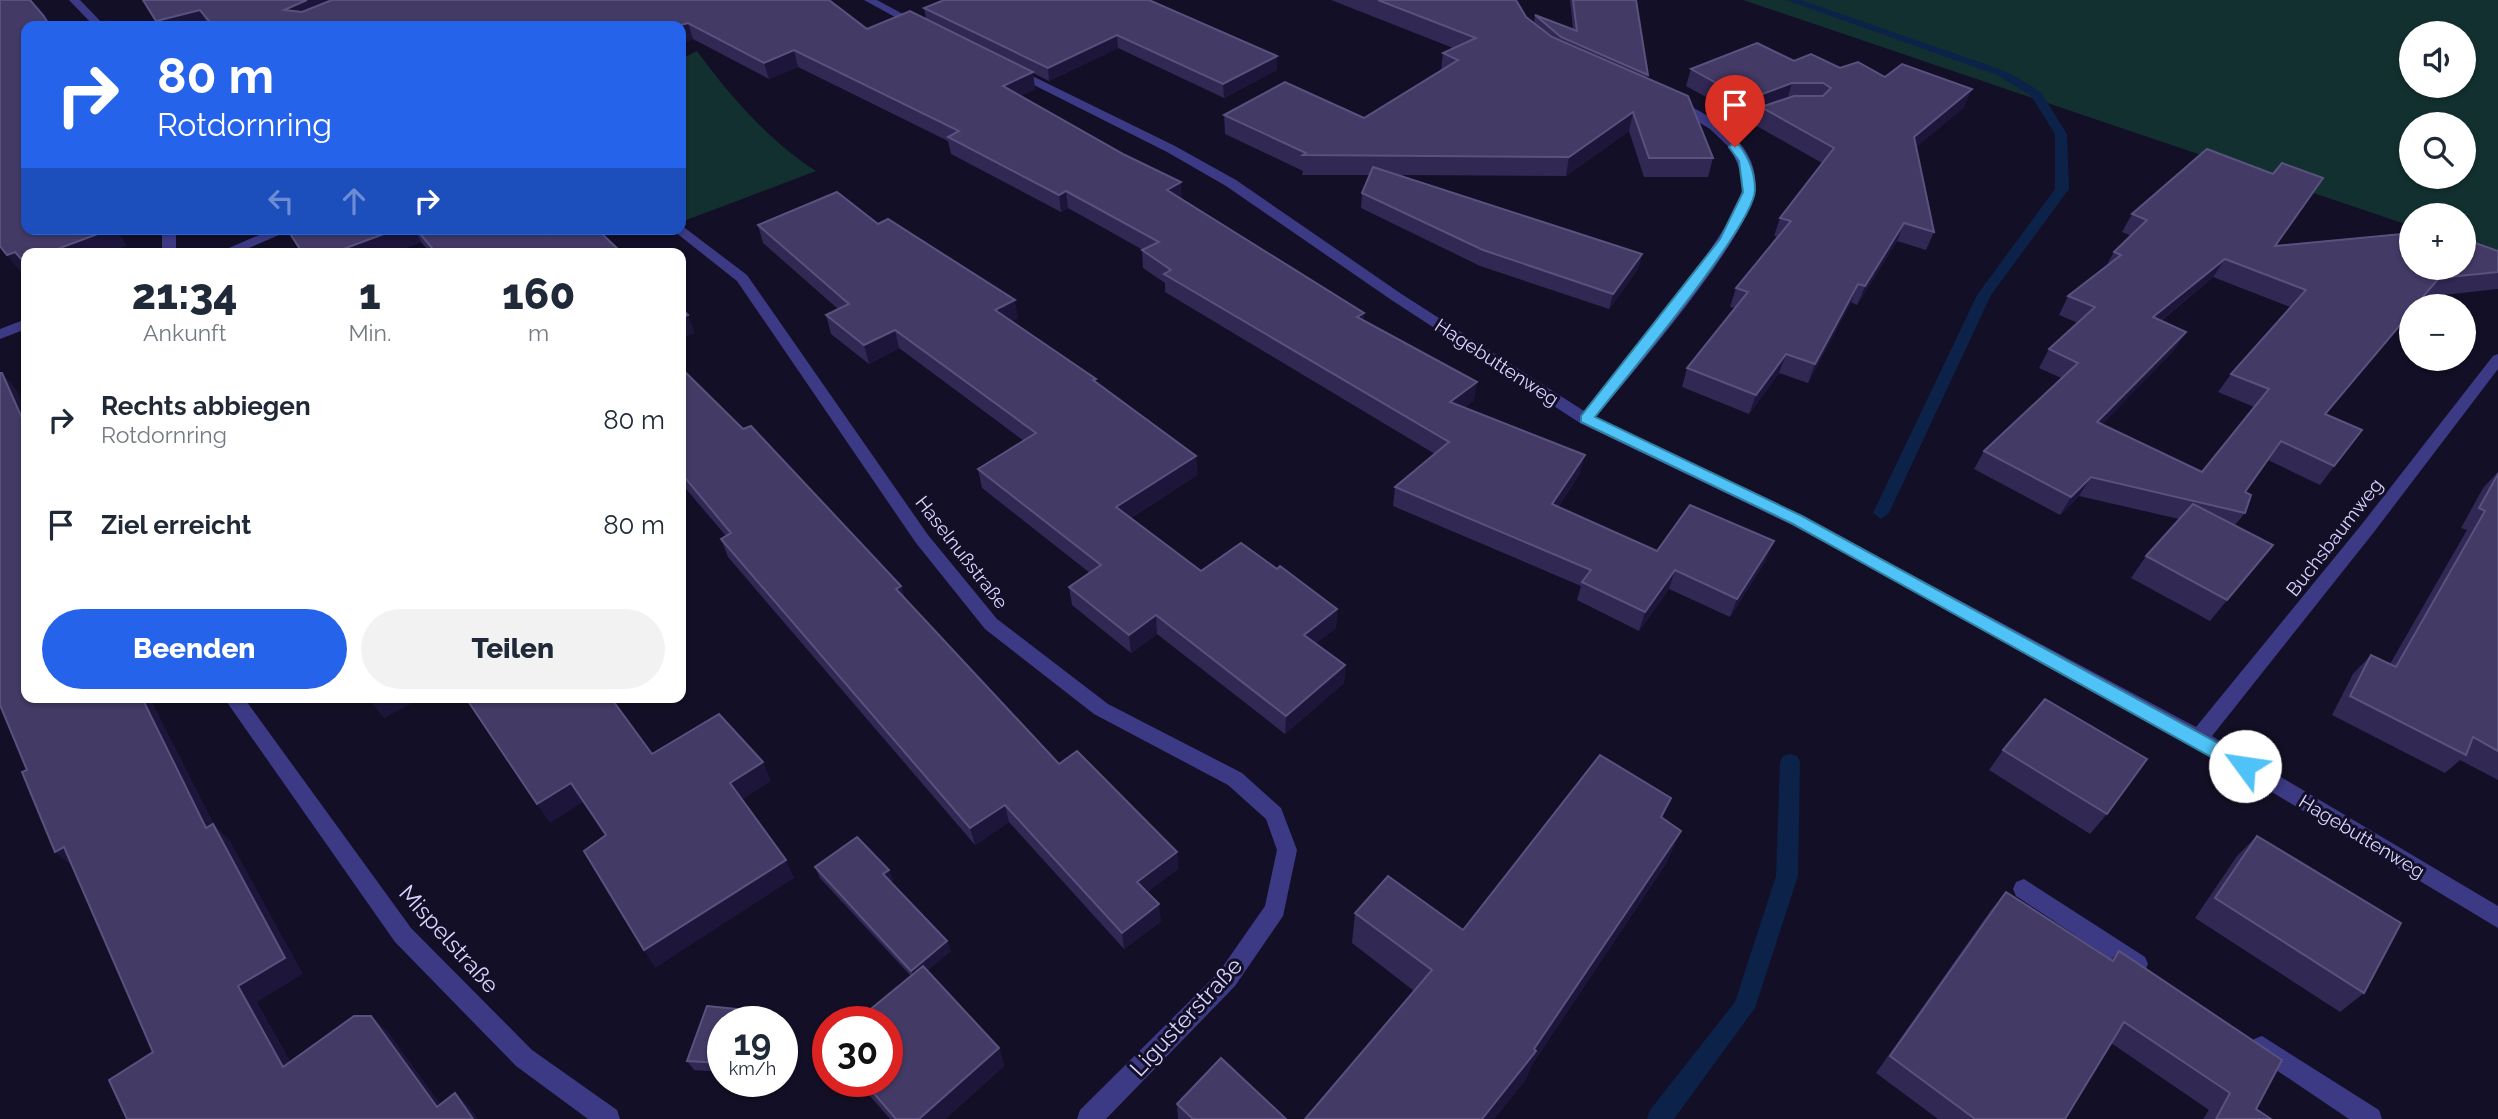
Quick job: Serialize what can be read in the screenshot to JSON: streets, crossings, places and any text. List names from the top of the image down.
{
  "streets": {
    "street": [
      "Hagebuttenweg",
      "Buchsbaumweg",
      "Haselnußstraße",
      "Mispelstraße",
      "Ligusterstraße"
    ]
  },
  "crossings": [
    ["Hagebuttenweg", "Buchsbaumweg"],
    ["Haselnußstraße", "Ligusterstraße"]
  ],
  "page": {
    "map_buttons": ["+", "−"],
    "turn": ["80 m", "Rotdornring"],
    "eta": [
      "21:34",
      "Ankunft",
      "1",
      "Min.",
      "160",
      "m"
    ],
    "list": [
      {
        "name": "Rechts abbiegen",
        "note": "Rotdornring",
        "value": "80 m"
      },
      {
        "name": "Ziel erreicht",
        "value": "80 m"
      }
    ],
    "buttons": ["Beenden", "Teilen"],
    "speed": "19 km/h",
    "limit": "30"
  }
}
